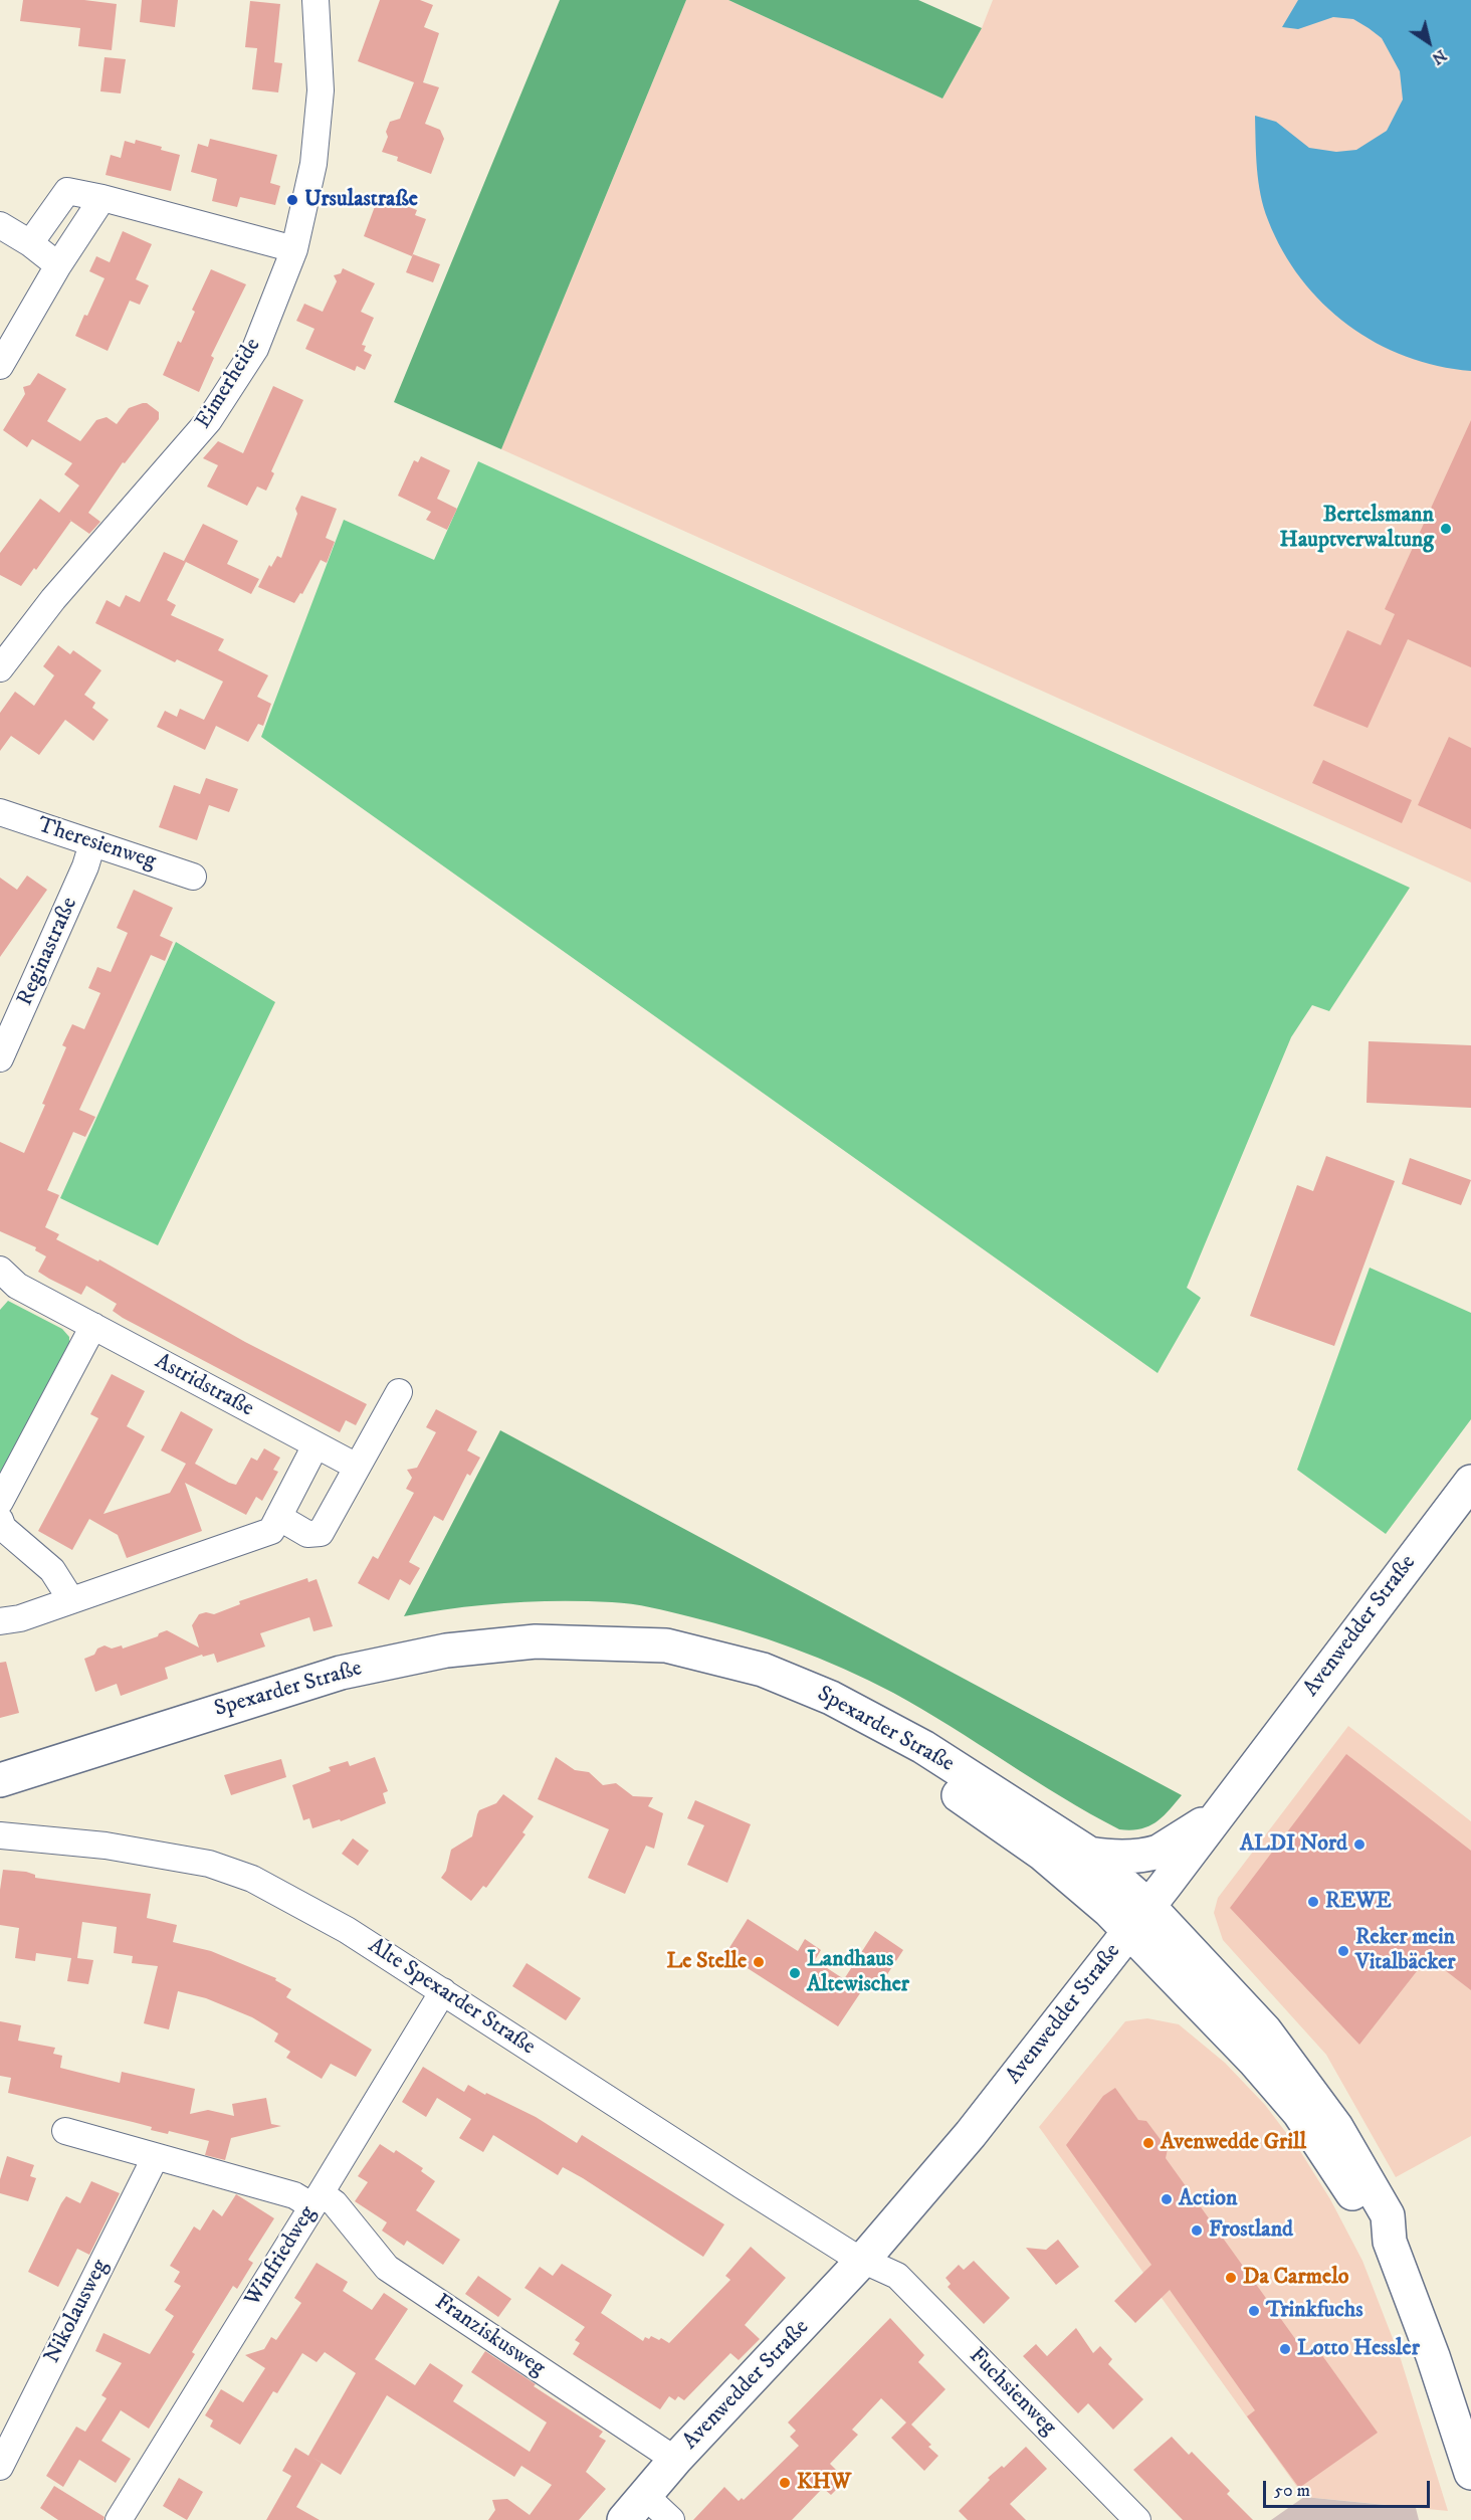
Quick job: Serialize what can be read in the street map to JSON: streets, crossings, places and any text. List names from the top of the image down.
{
  "streets": {
    "main road": ["Avenwedder Straße", "Spexarder Straße"],
    "street": [
      "Eimerheide",
      "Theresienweg",
      "Reginastraße",
      "Astridstraße",
      "Alte Spexarder Straße",
      "Winfriedweg",
      "Nikolausweg",
      "Franziskusweg",
      "Fuchsienweg"
    ]
  },
  "crossings": [
    ["Theresienweg", "Reginastraße"],
    ["Avenwedder Straße", "Spexarder Straße"],
    ["Avenwedder Straße", "Alte Spexarder Straße"],
    ["Avenwedder Straße", "Franziskusweg"],
    ["Avenwedder Straße", "Fuchsienweg"],
    ["Alte Spexarder Straße", "Winfriedweg"],
    ["Alte Spexarder Straße", "Fuchsienweg"],
    ["Winfriedweg", "Franziskusweg"]
  ],
  "places": [
    "Ursulastraße",
    "Bertelsmann Hauptverwaltung",
    "ALDI Nord",
    "REWE",
    "Reker mein Vitalbäcker",
    "Le Stelle",
    "Landhaus Altewischer",
    "Avenwedde Grill",
    "Action",
    "Frostland",
    "Da Carmelo",
    "Trinkfuchs",
    "Lotto Hessler",
    "KHW"
  ],
  "scale_bar": "50 m",
  "north": "bottom right"
}
